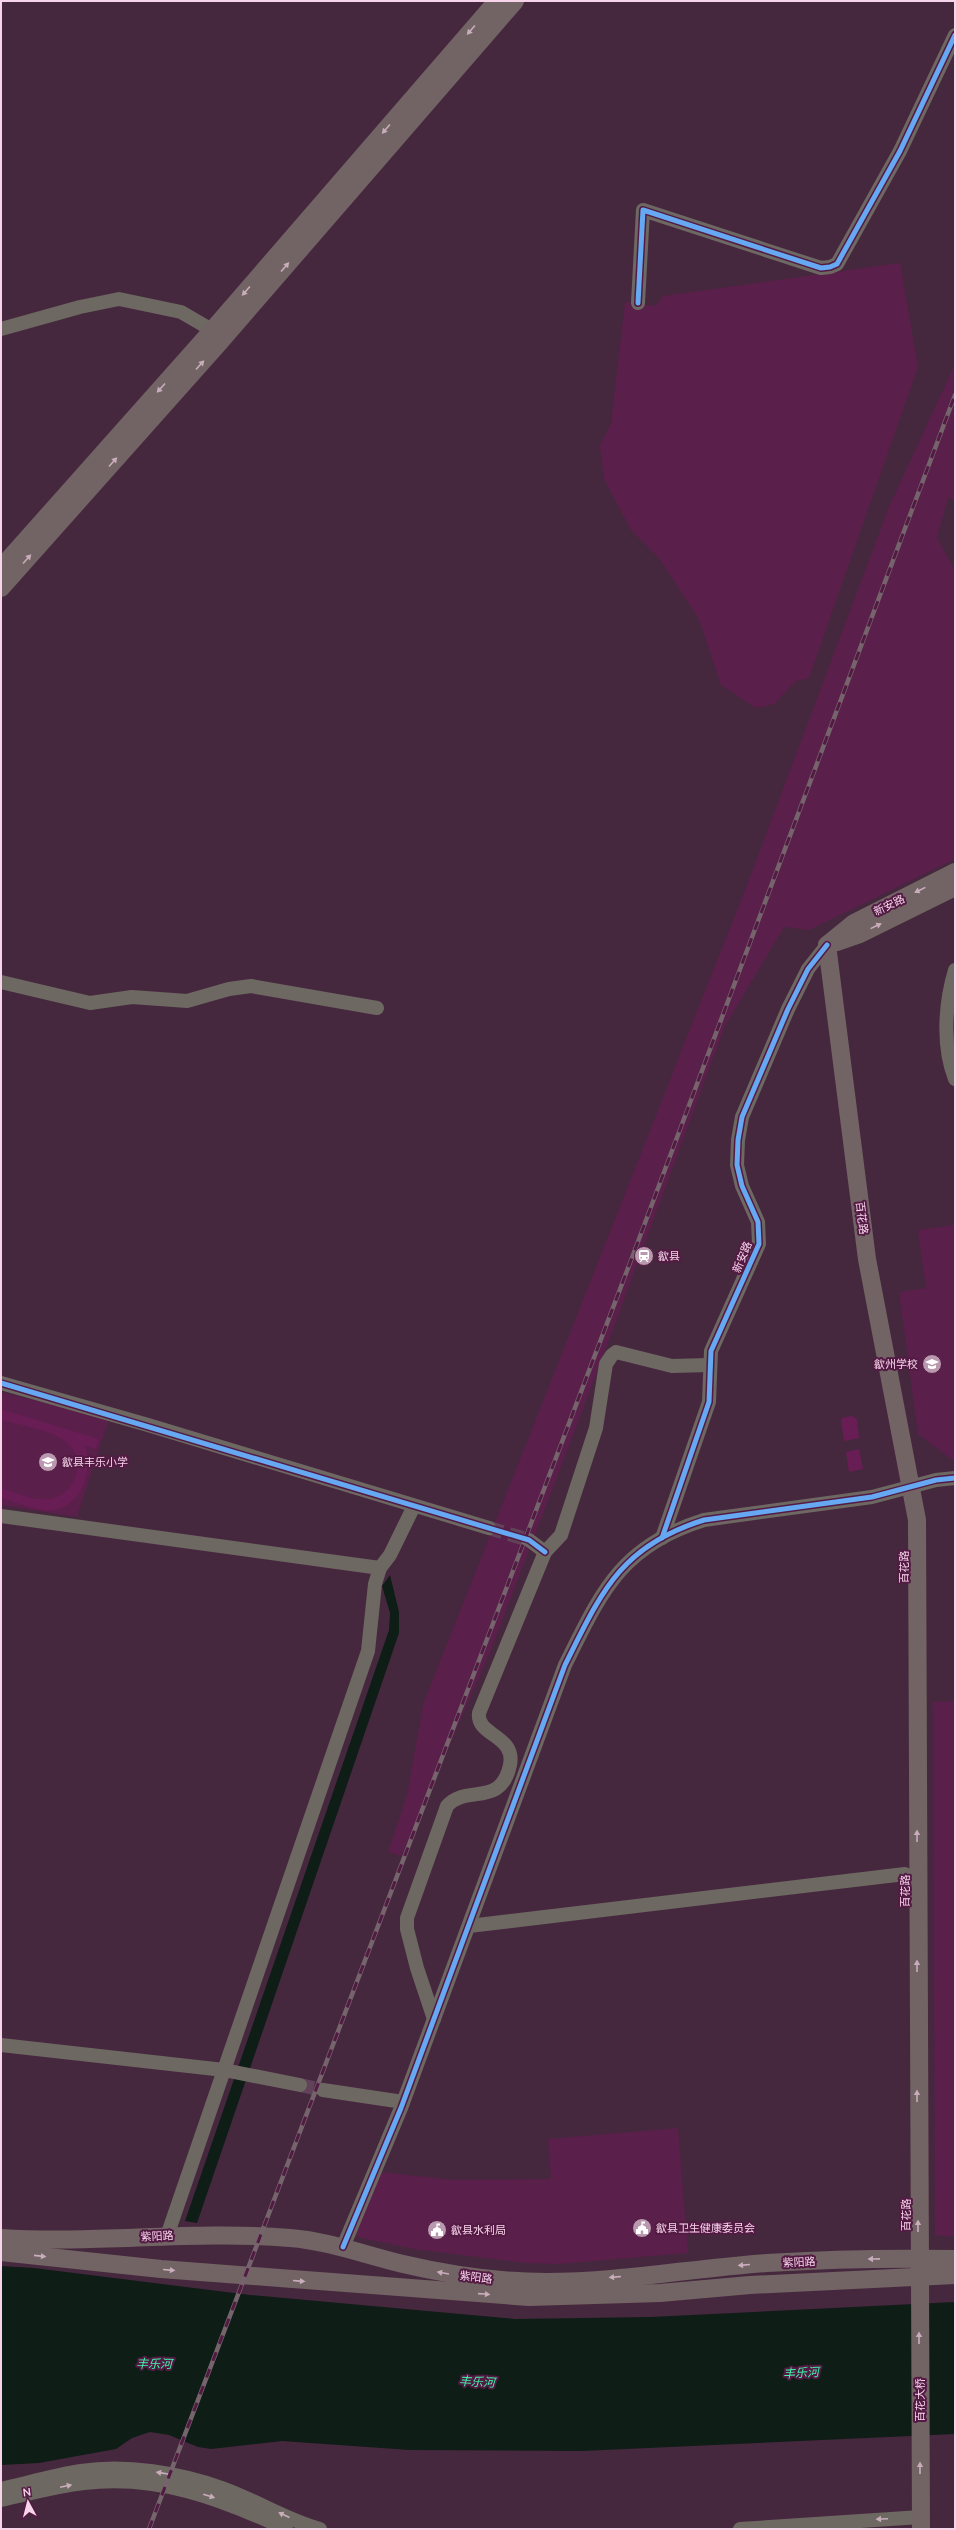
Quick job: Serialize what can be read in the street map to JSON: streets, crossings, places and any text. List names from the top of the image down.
{
  "streets": {
    "main road": [
      "新安路",
      "百花路",
      "紫阳路",
      "百花大桥"
    ]
  },
  "crossings": [
    ["新安路", "百花路"],
    ["百花路", "紫阳路"],
    ["百花路", "百花大桥"],
    ["紫阳路", "百花大桥"]
  ],
  "water": ["丰乐河"],
  "places": {
    "station": ["歙县"],
    "school or university": ["歙州学校", "歙县丰乐小学"],
    "public building": ["歙县卫生健康委员会", "歙县水利局"]
  },
  "north": "top"
}
